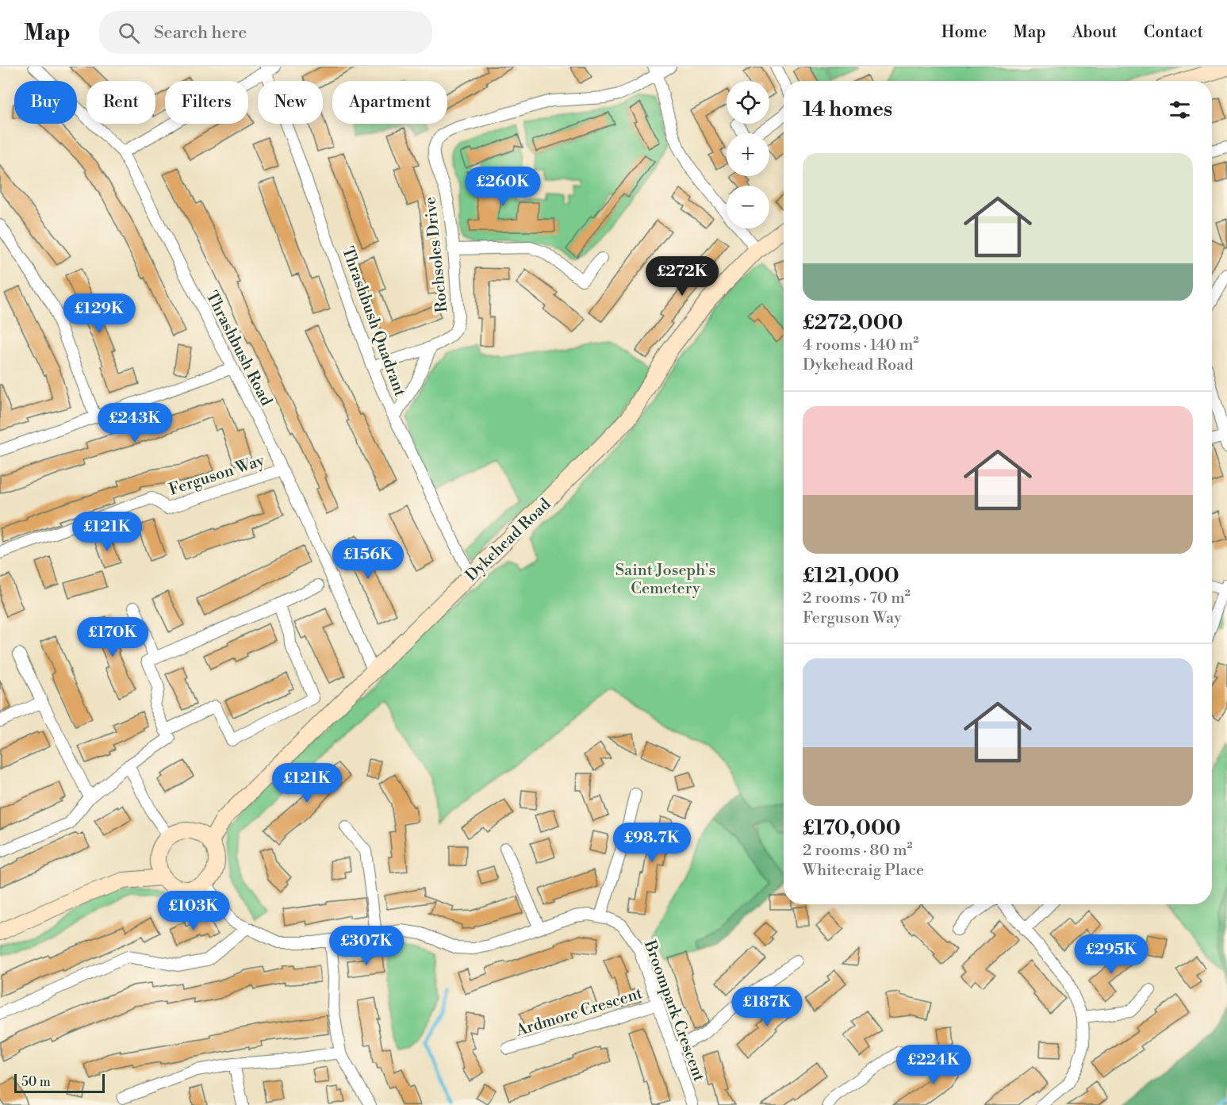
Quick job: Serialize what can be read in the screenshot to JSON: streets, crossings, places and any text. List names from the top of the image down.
{
  "streets": {
    "street": [
      "Rochsoles Drive",
      "Thrashbush Quadrant",
      "Thrashbush Road",
      "Ferguson Way",
      "Dykehead Road",
      "Broompark Crescent",
      "Ardmore Crescent"
    ]
  },
  "crossings": [
    ["Rochsoles Drive", "Thrashbush Quadrant"],
    ["Thrashbush Quadrant", "Dykehead Road"],
    ["Thrashbush Road", "Ferguson Way"],
    ["Thrashbush Road", "Dykehead Road"],
    ["Dykehead Road", "Broompark Crescent"],
    ["Broompark Crescent", "Ardmore Crescent"]
  ],
  "parks": ["Saint Joseph's Cemetery"],
  "scale_bar": "50 m",
  "page": {
    "header": "Map",
    "search": "Search here",
    "nav": [
      "Home",
      "Map",
      "About",
      "Contact"
    ],
    "map_buttons": ["+", "−"],
    "chip": [
      "Buy",
      "Rent",
      "Filters",
      "New",
      "Apartment"
    ],
    "heading": "14 homes",
    "list": [
      {
        "name": "£272,000",
        "note": "4 rooms · 140 m² · Dykehead Road"
      },
      {
        "name": "£121,000",
        "note": "2 rooms · 70 m² · Ferguson Way"
      },
      {
        "name": "£170,000",
        "note": "2 rooms · 80 m² · Whitecraig Place"
      }
    ],
    "price": [
      "£260K",
      "£272K",
      "£129K",
      "£243K",
      "£121K",
      "£156K",
      "£170K",
      "£121K",
      "£98.7K",
      "£103K",
      "£307K",
      "£295K",
      "£187K",
      "£224K"
    ],
    "scale": "50 m"
  }
}
